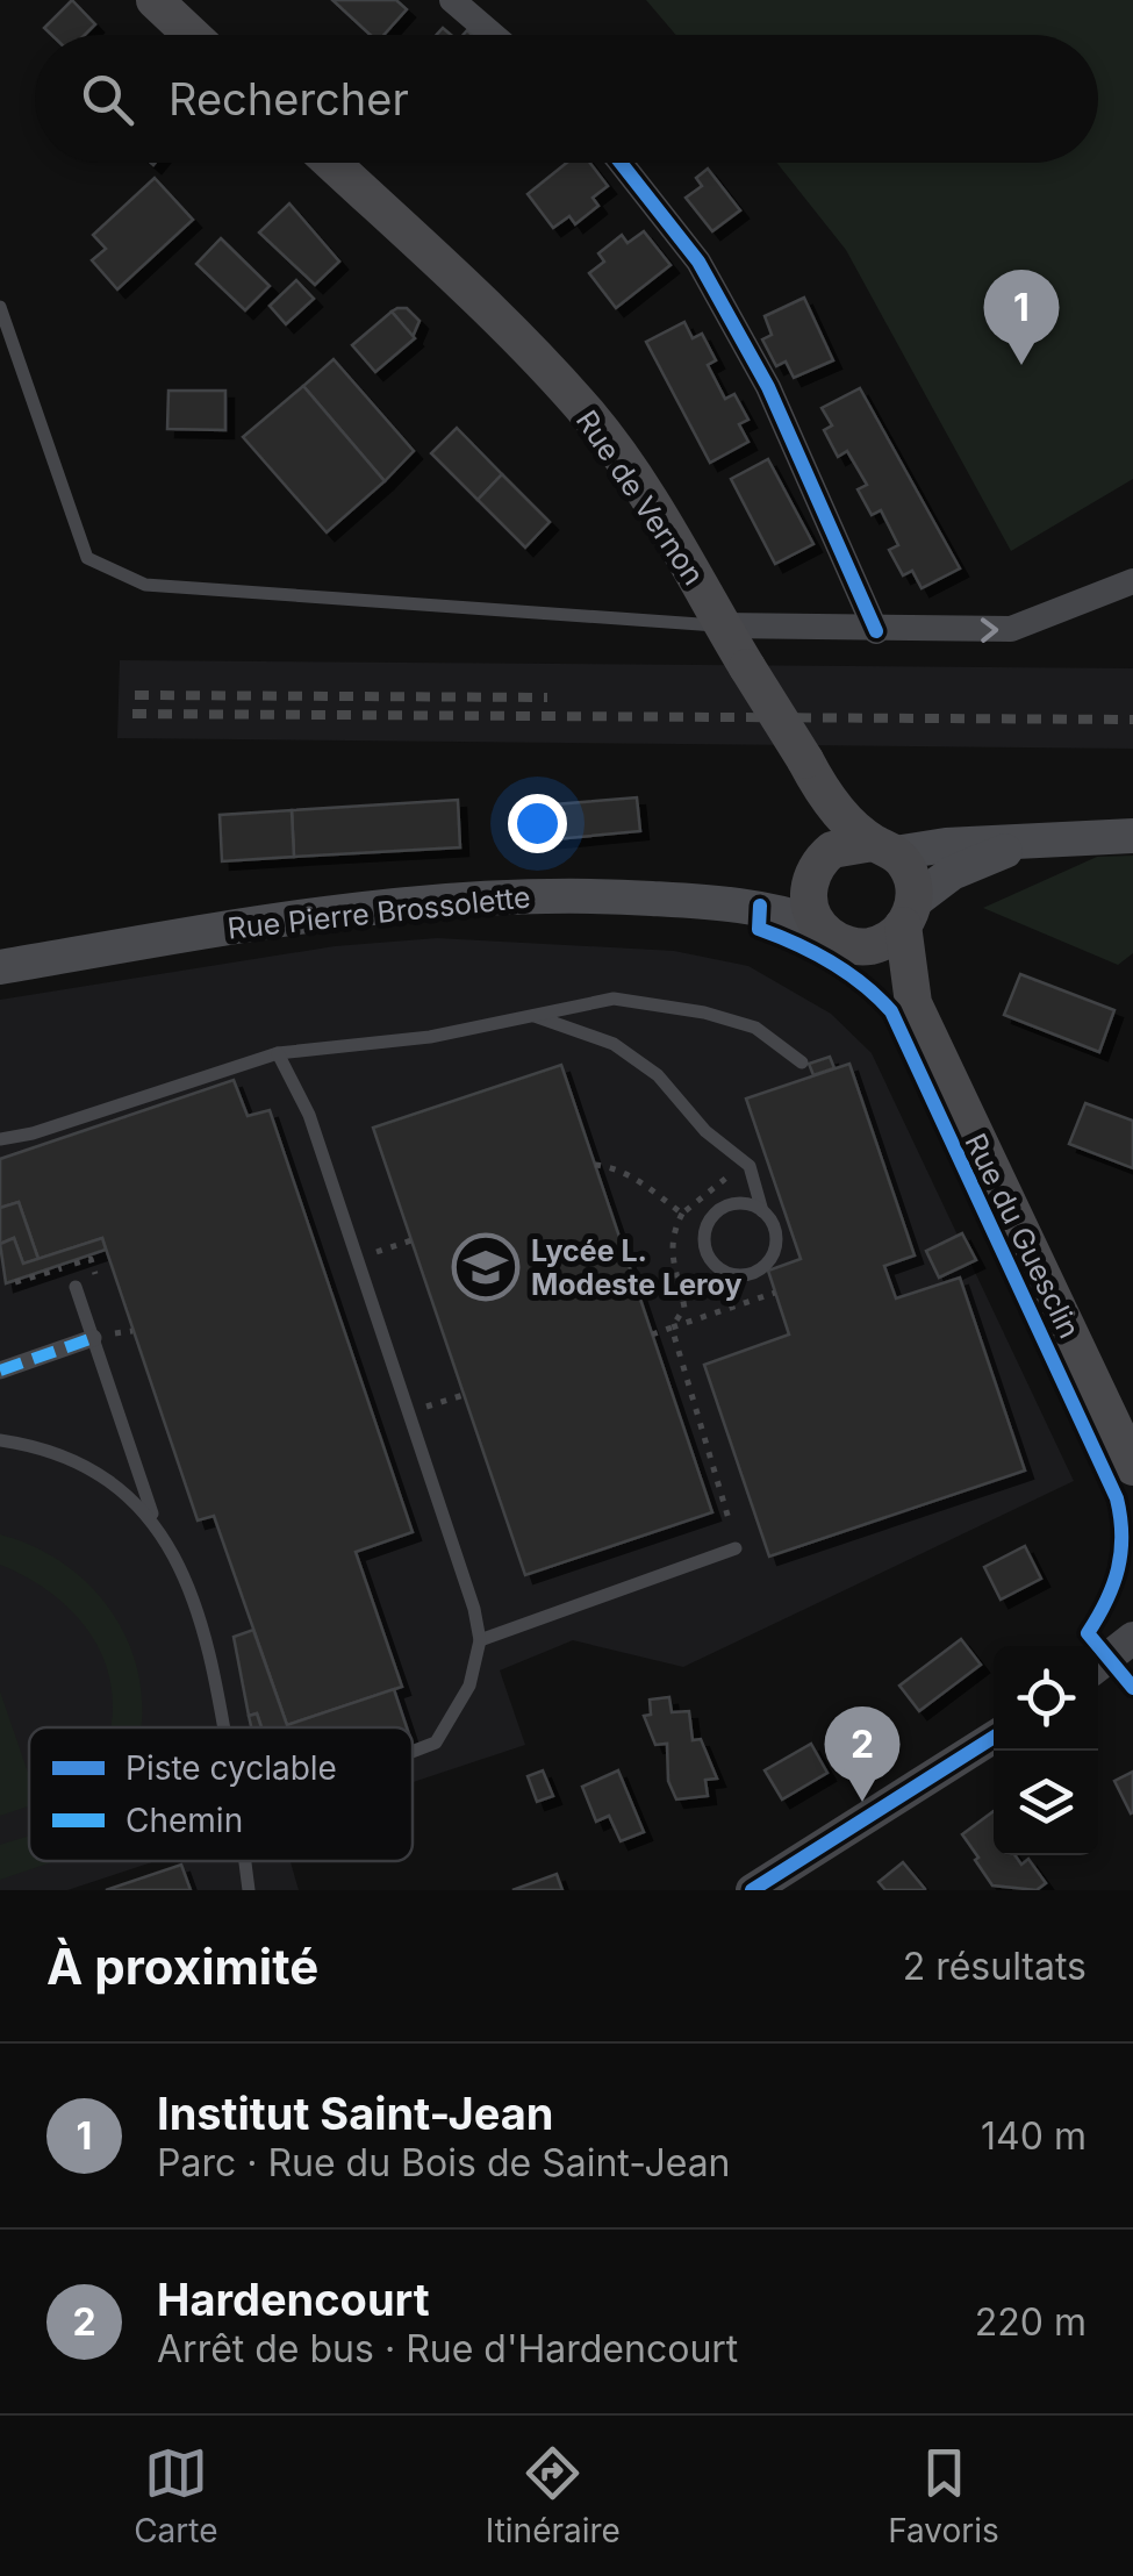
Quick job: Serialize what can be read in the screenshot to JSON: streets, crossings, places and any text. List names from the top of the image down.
{
  "streets": {
    "main road": ["Rue de Vernon", "Rue Pierre Brossolette", "Rue du Guesclin"]
  },
  "crossings": [
    ["Rue de Vernon", "Rue Pierre Brossolette"]
  ],
  "places": {
    "school or university": ["Lycée L. Modeste Leroy"]
  },
  "legend": ["Piste cyclable", "Chemin"],
  "page": {
    "search": "Rechercher",
    "pins": ["1", "2"],
    "heading": ["À proximité", "2 résultats"],
    "list": [
      {
        "mark": "1",
        "name": "Institut Saint-Jean",
        "note": "Parc · Rue du Bois de Saint-Jean",
        "value": "140 m"
      },
      {
        "mark": "2",
        "name": "Hardencourt",
        "note": "Arrêt de bus · Rue d'Hardencourt",
        "value": "220 m"
      }
    ],
    "nav": ["Carte", "Itinéraire", "Favoris"]
  }
}
